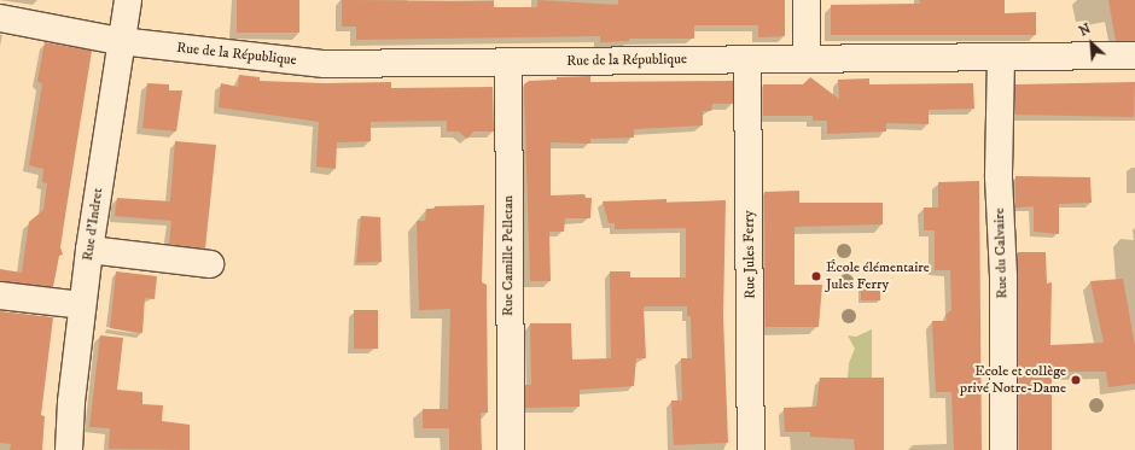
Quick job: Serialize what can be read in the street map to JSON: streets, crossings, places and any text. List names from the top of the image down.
{
  "streets": {
    "street": [
      "Rue de la République",
      "Rue d'Indret",
      "Rue du Calvaire",
      "Rue Jules Ferry",
      "Rue Camille Pelletan"
    ]
  },
  "crossings": [
    ["Rue de la République", "Rue d'Indret"],
    ["Rue de la République", "Rue du Calvaire"],
    ["Rue de la République", "Rue Jules Ferry"],
    ["Rue de la République", "Rue Camille Pelletan"]
  ],
  "places": ["École élémentaire Jules Ferry", "Ecole et collège privé Notre-Dame"],
  "north": "top left"
}
